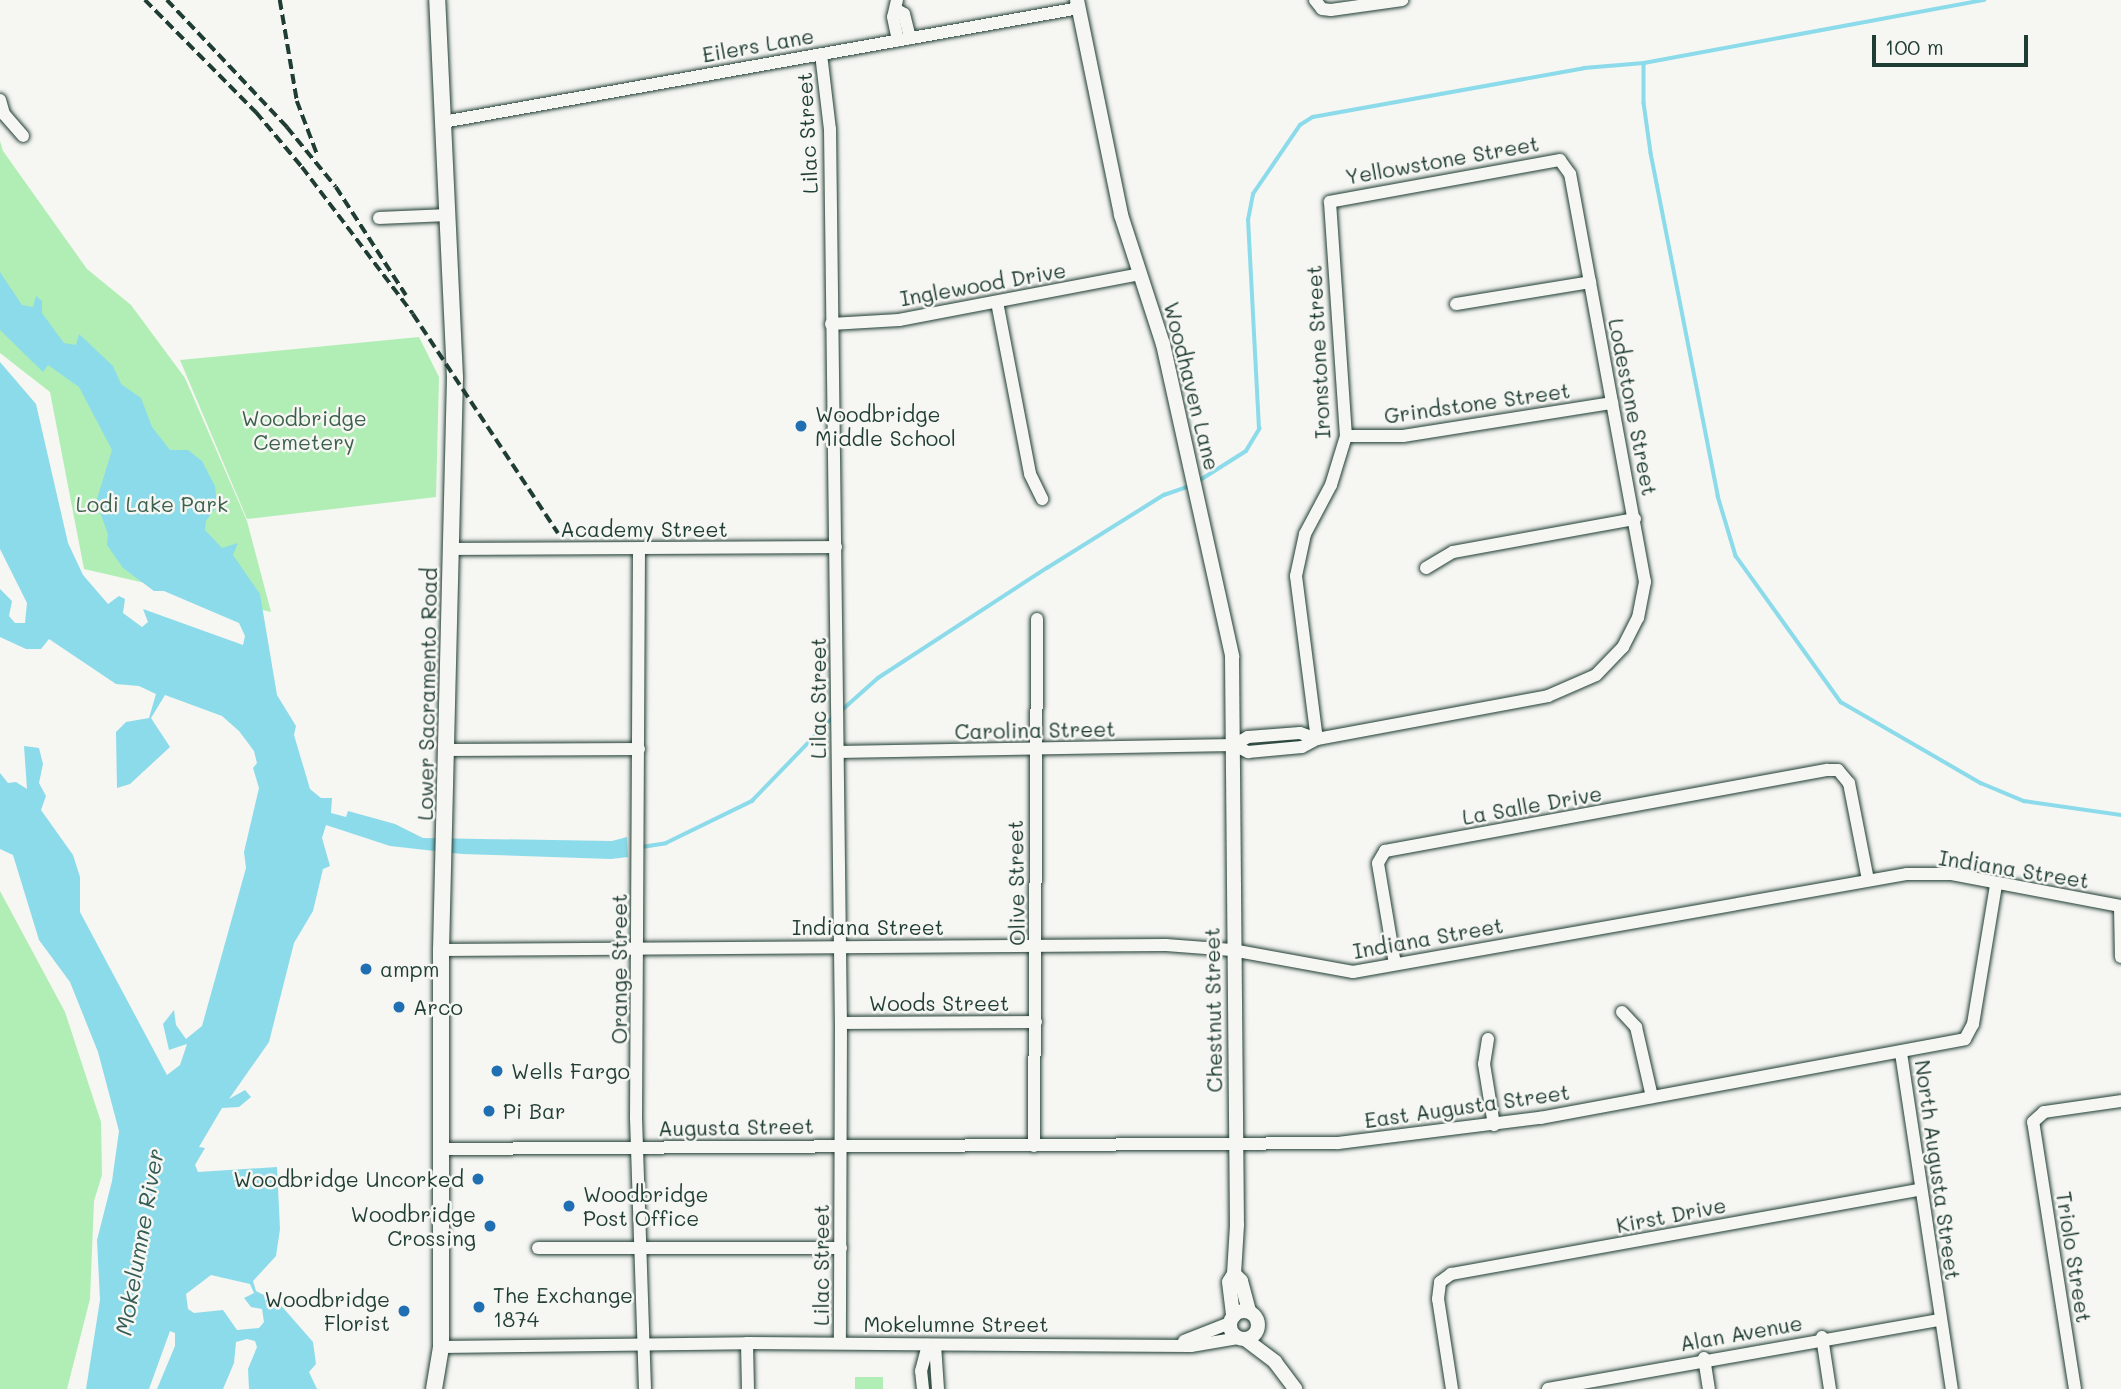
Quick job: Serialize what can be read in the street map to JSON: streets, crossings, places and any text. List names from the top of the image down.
{
  "streets": {
    "main road": ["Lower Sacramento Road"],
    "street": [
      "Eilers Lane",
      "Lilac Street",
      "Yellowstone Street",
      "Inglewood Drive",
      "Ironstone Street",
      "Woodhaven Lane",
      "Grindstone Street",
      "Lodestone Street",
      "Academy Street",
      "Carolina Street",
      "La Salle Drive",
      "Indiana Street",
      "Olive Street",
      "Orange Street",
      "Woods Street",
      "Chestnut Street",
      "East Augusta Street",
      "Augusta Street",
      "North Augusta Street",
      "Kirst Drive",
      "Triolo Street",
      "Mokelumne Street",
      "Alan Avenue"
    ]
  },
  "crossings": [
    ["Eilers Lane", "Lilac Street"],
    ["Eilers Lane", "Woodhaven Lane"],
    ["Eilers Lane", "Lower Sacramento Road"],
    ["Lilac Street", "Inglewood Drive"],
    ["Lilac Street", "Academy Street"],
    ["Lilac Street", "Carolina Street"],
    ["Lilac Street", "Indiana Street"],
    ["Lilac Street", "Woods Street"],
    ["Lilac Street", "Augusta Street"],
    ["Lilac Street", "Mokelumne Street"],
    ["Yellowstone Street", "Ironstone Street"],
    ["Yellowstone Street", "Lodestone Street"],
    ["Inglewood Drive", "Woodhaven Lane"],
    ["Ironstone Street", "Grindstone Street"],
    ["Ironstone Street", "Carolina Street"],
    ["Woodhaven Lane", "Carolina Street"],
    ["Woodhaven Lane", "Chestnut Street"],
    ["Grindstone Street", "Lodestone Street"],
    ["Lodestone Street", "Carolina Street"],
    ["Academy Street", "Lower Sacramento Road"],
    ["Academy Street", "Orange Street"],
    ["Lower Sacramento Road", "Indiana Street"],
    ["Lower Sacramento Road", "Augusta Street"],
    ["Lower Sacramento Road", "Mokelumne Street"],
    ["Carolina Street", "Olive Street"],
    ["Carolina Street", "Chestnut Street"],
    ["La Salle Drive", "Indiana Street"],
    ["Indiana Street", "Olive Street"],
    ["Indiana Street", "Orange Street"],
    ["Indiana Street", "Chestnut Street"],
    ["Indiana Street", "North Augusta Street"],
    ["Olive Street", "Woods Street"],
    ["Olive Street", "East Augusta Street"],
    ["Olive Street", "Augusta Street"],
    ["Orange Street", "Augusta Street"],
    ["Orange Street", "Mokelumne Street"],
    ["Chestnut Street", "East Augusta Street"],
    ["Chestnut Street", "Mokelumne Street"],
    ["East Augusta Street", "Augusta Street"],
    ["East Augusta Street", "North Augusta Street"],
    ["North Augusta Street", "Kirst Drive"],
    ["North Augusta Street", "Alan Avenue"]
  ],
  "water": ["Mokelumne River"],
  "parks": ["Woodbridge Cemetery", "Lodi Lake Park"],
  "places": [
    "Woodbridge Middle School",
    "ampm",
    "Arco",
    "Wells Fargo",
    "Pi Bar",
    "Woodbridge Uncorked",
    "Woodbridge Post Office",
    "Woodbridge Crossing",
    "The Exchange 1874",
    "Woodbridge Florist"
  ],
  "scale_bar": "100 m"
}
